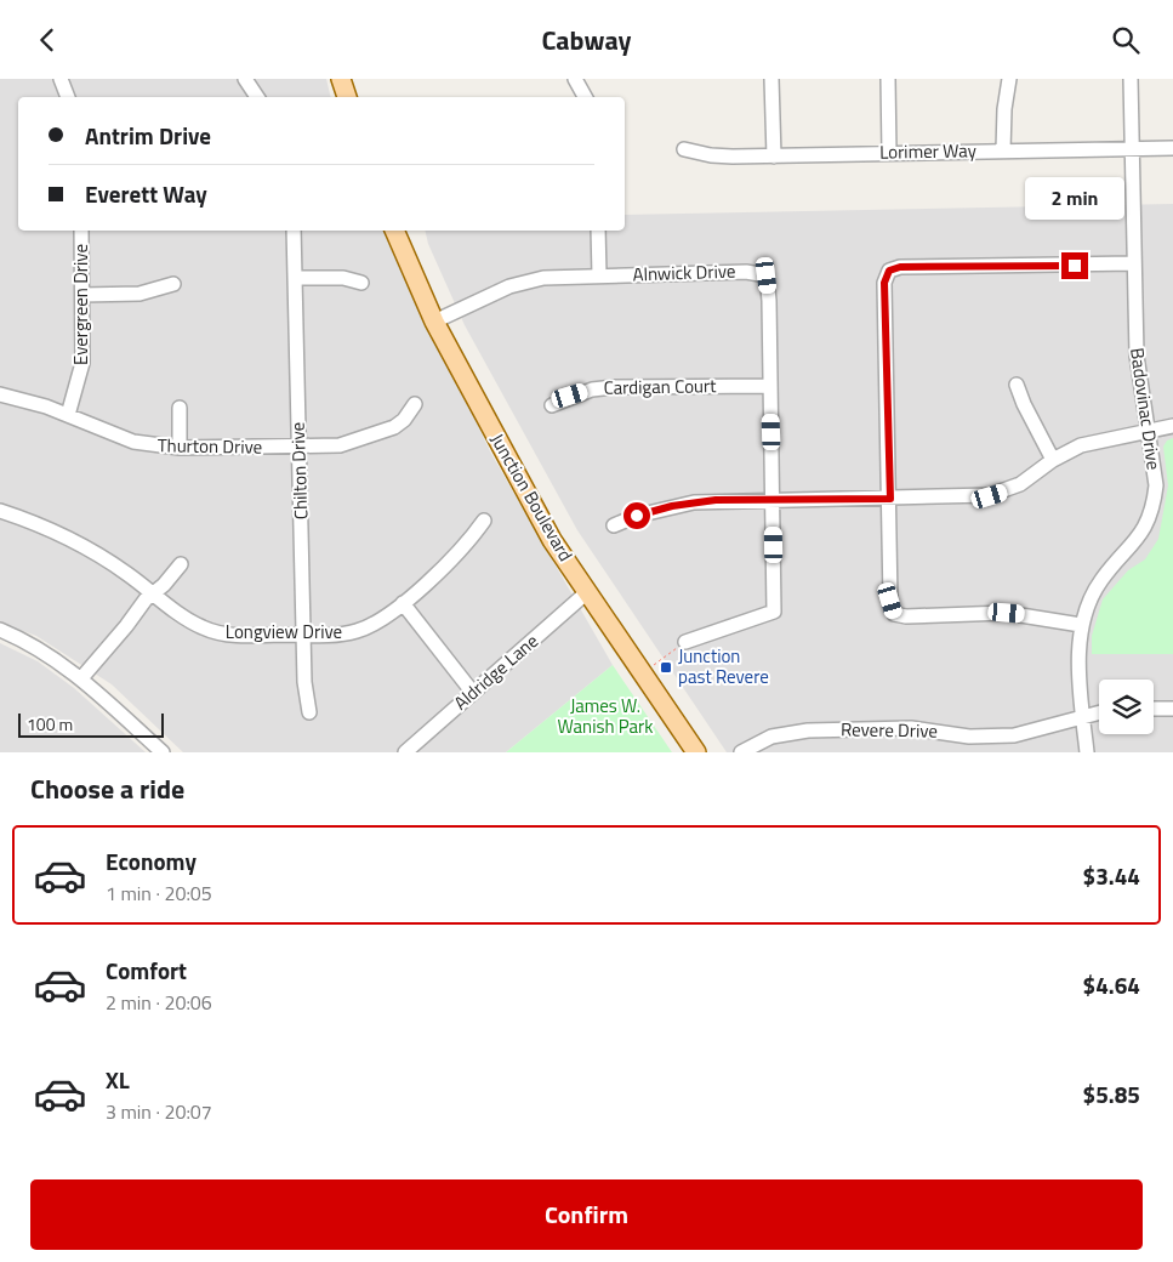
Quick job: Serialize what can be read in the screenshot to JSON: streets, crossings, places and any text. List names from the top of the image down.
{
  "streets": {
    "main road": ["Junction Boulevard"],
    "street": [
      "Lorimer Way",
      "Alnwick Drive",
      "Evergreen Drive",
      "Cardigan Court",
      "Badovinac Drive",
      "Thurton Drive",
      "Chilton Drive",
      "Longview Drive",
      "Aldridge Lane",
      "Revere Drive"
    ]
  },
  "crossings": [
    ["Lorimer Way", "Badovinac Drive"],
    ["Alnwick Drive", "Cardigan Court"],
    ["Alnwick Drive", "Junction Boulevard"],
    ["Evergreen Drive", "Thurton Drive"],
    ["Badovinac Drive", "Revere Drive"],
    ["Thurton Drive", "Chilton Drive"],
    ["Chilton Drive", "Longview Drive"],
    ["Junction Boulevard", "Aldridge Lane"]
  ],
  "parks": ["James W. Wanish Park"],
  "places": {
    "transit": ["Junction past Revere"]
  },
  "scale_bar": "100 m",
  "page": {
    "header": "Cabway",
    "banner": ["Antrim Drive", "Everett Way"],
    "bubble": "2 min",
    "scale": "100 m",
    "heading": "Choose a ride",
    "list": [
      {
        "name": "Economy",
        "note": "1 min · 20:05",
        "value": "$3.44"
      },
      {
        "name": "Comfort",
        "note": "2 min · 20:06",
        "value": "$4.64"
      },
      {
        "name": "XL",
        "note": "3 min · 20:07",
        "value": "$5.85"
      }
    ],
    "buttons": "Confirm"
  }
}
